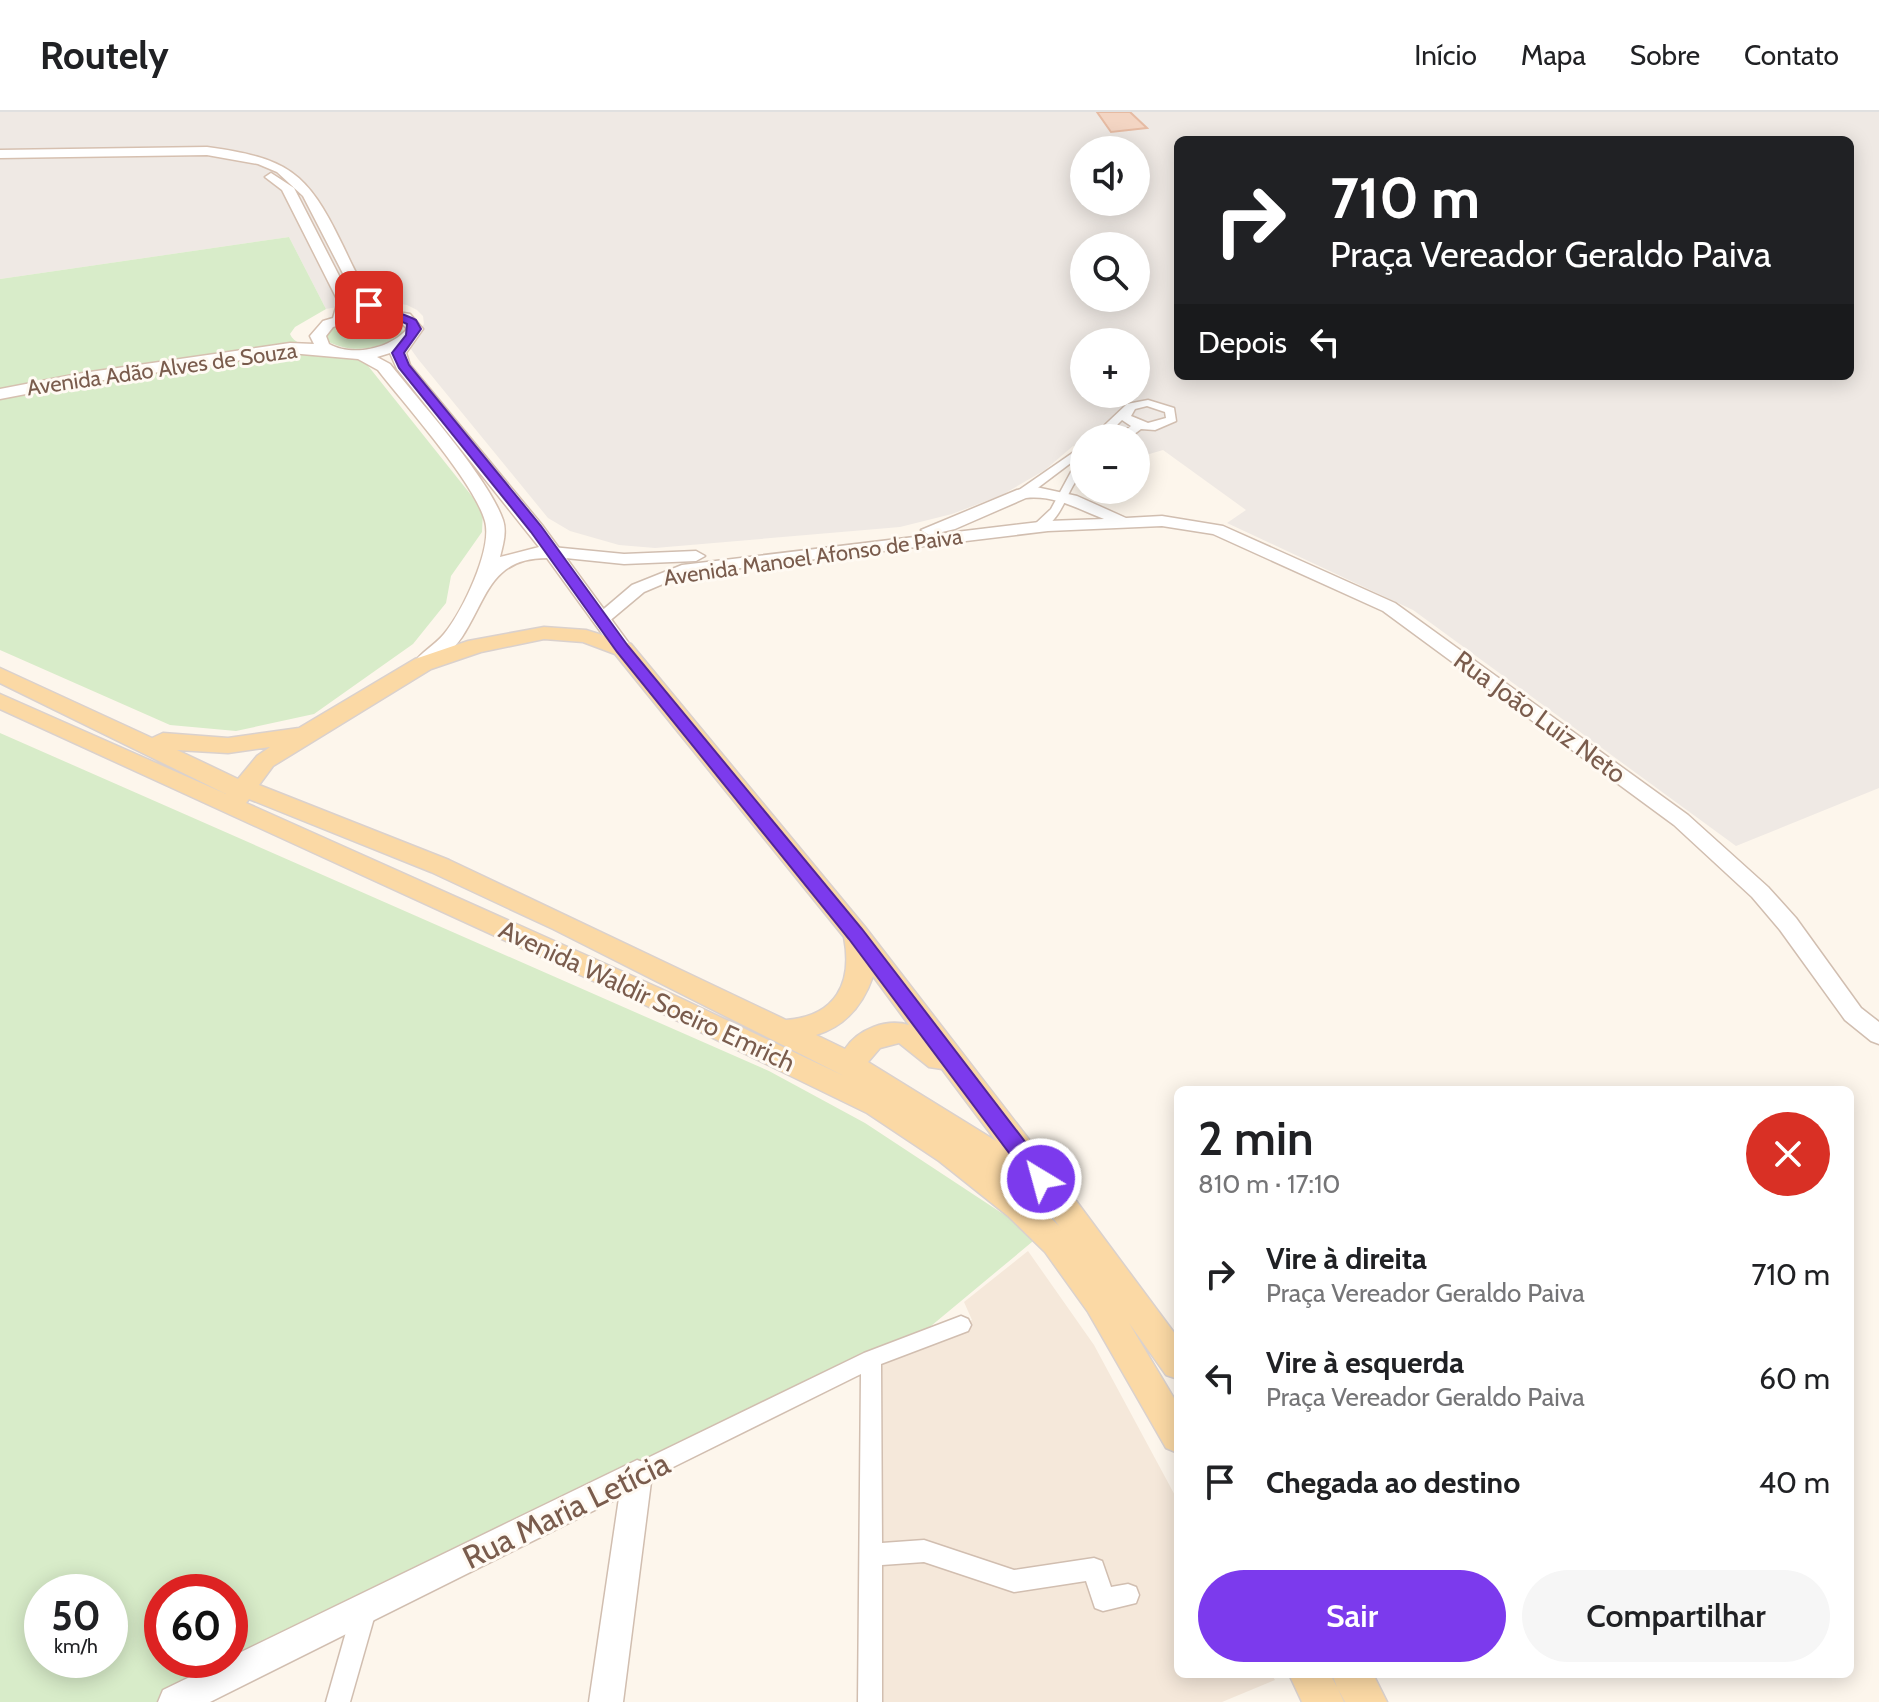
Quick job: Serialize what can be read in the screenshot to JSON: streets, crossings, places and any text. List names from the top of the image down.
{
  "streets": {
    "main road": ["Avenida Adão Alves de Souza", "Avenida Waldir Soeiro Emrich"],
    "street": ["Avenida Manoel Afonso de Paiva", "Rua João Luiz Neto", "Rua Maria Letícia"]
  },
  "crossings": [
    ["Avenida Manoel Afonso de Paiva", "Rua João Luiz Neto"]
  ],
  "page": {
    "header": "Routely",
    "nav": [
      "Início",
      "Mapa",
      "Sobre",
      "Contato"
    ],
    "map_buttons": ["+", "−"],
    "turn": ["710 m", "Praça Vereador Geraldo Paiva"],
    "then": "Depois",
    "heading": ["2 min", "810 m · 17:10"],
    "list": [
      {
        "name": "Vire à direita",
        "note": "Praça Vereador Geraldo Paiva",
        "value": "710 m"
      },
      {
        "name": "Vire à esquerda",
        "note": "Praça Vereador Geraldo Paiva",
        "value": "60 m"
      },
      {
        "name": "Chegada ao destino",
        "value": "40 m"
      }
    ],
    "buttons": ["Sair", "Compartilhar"],
    "speed": "50 km/h",
    "limit": "60"
  }
}
